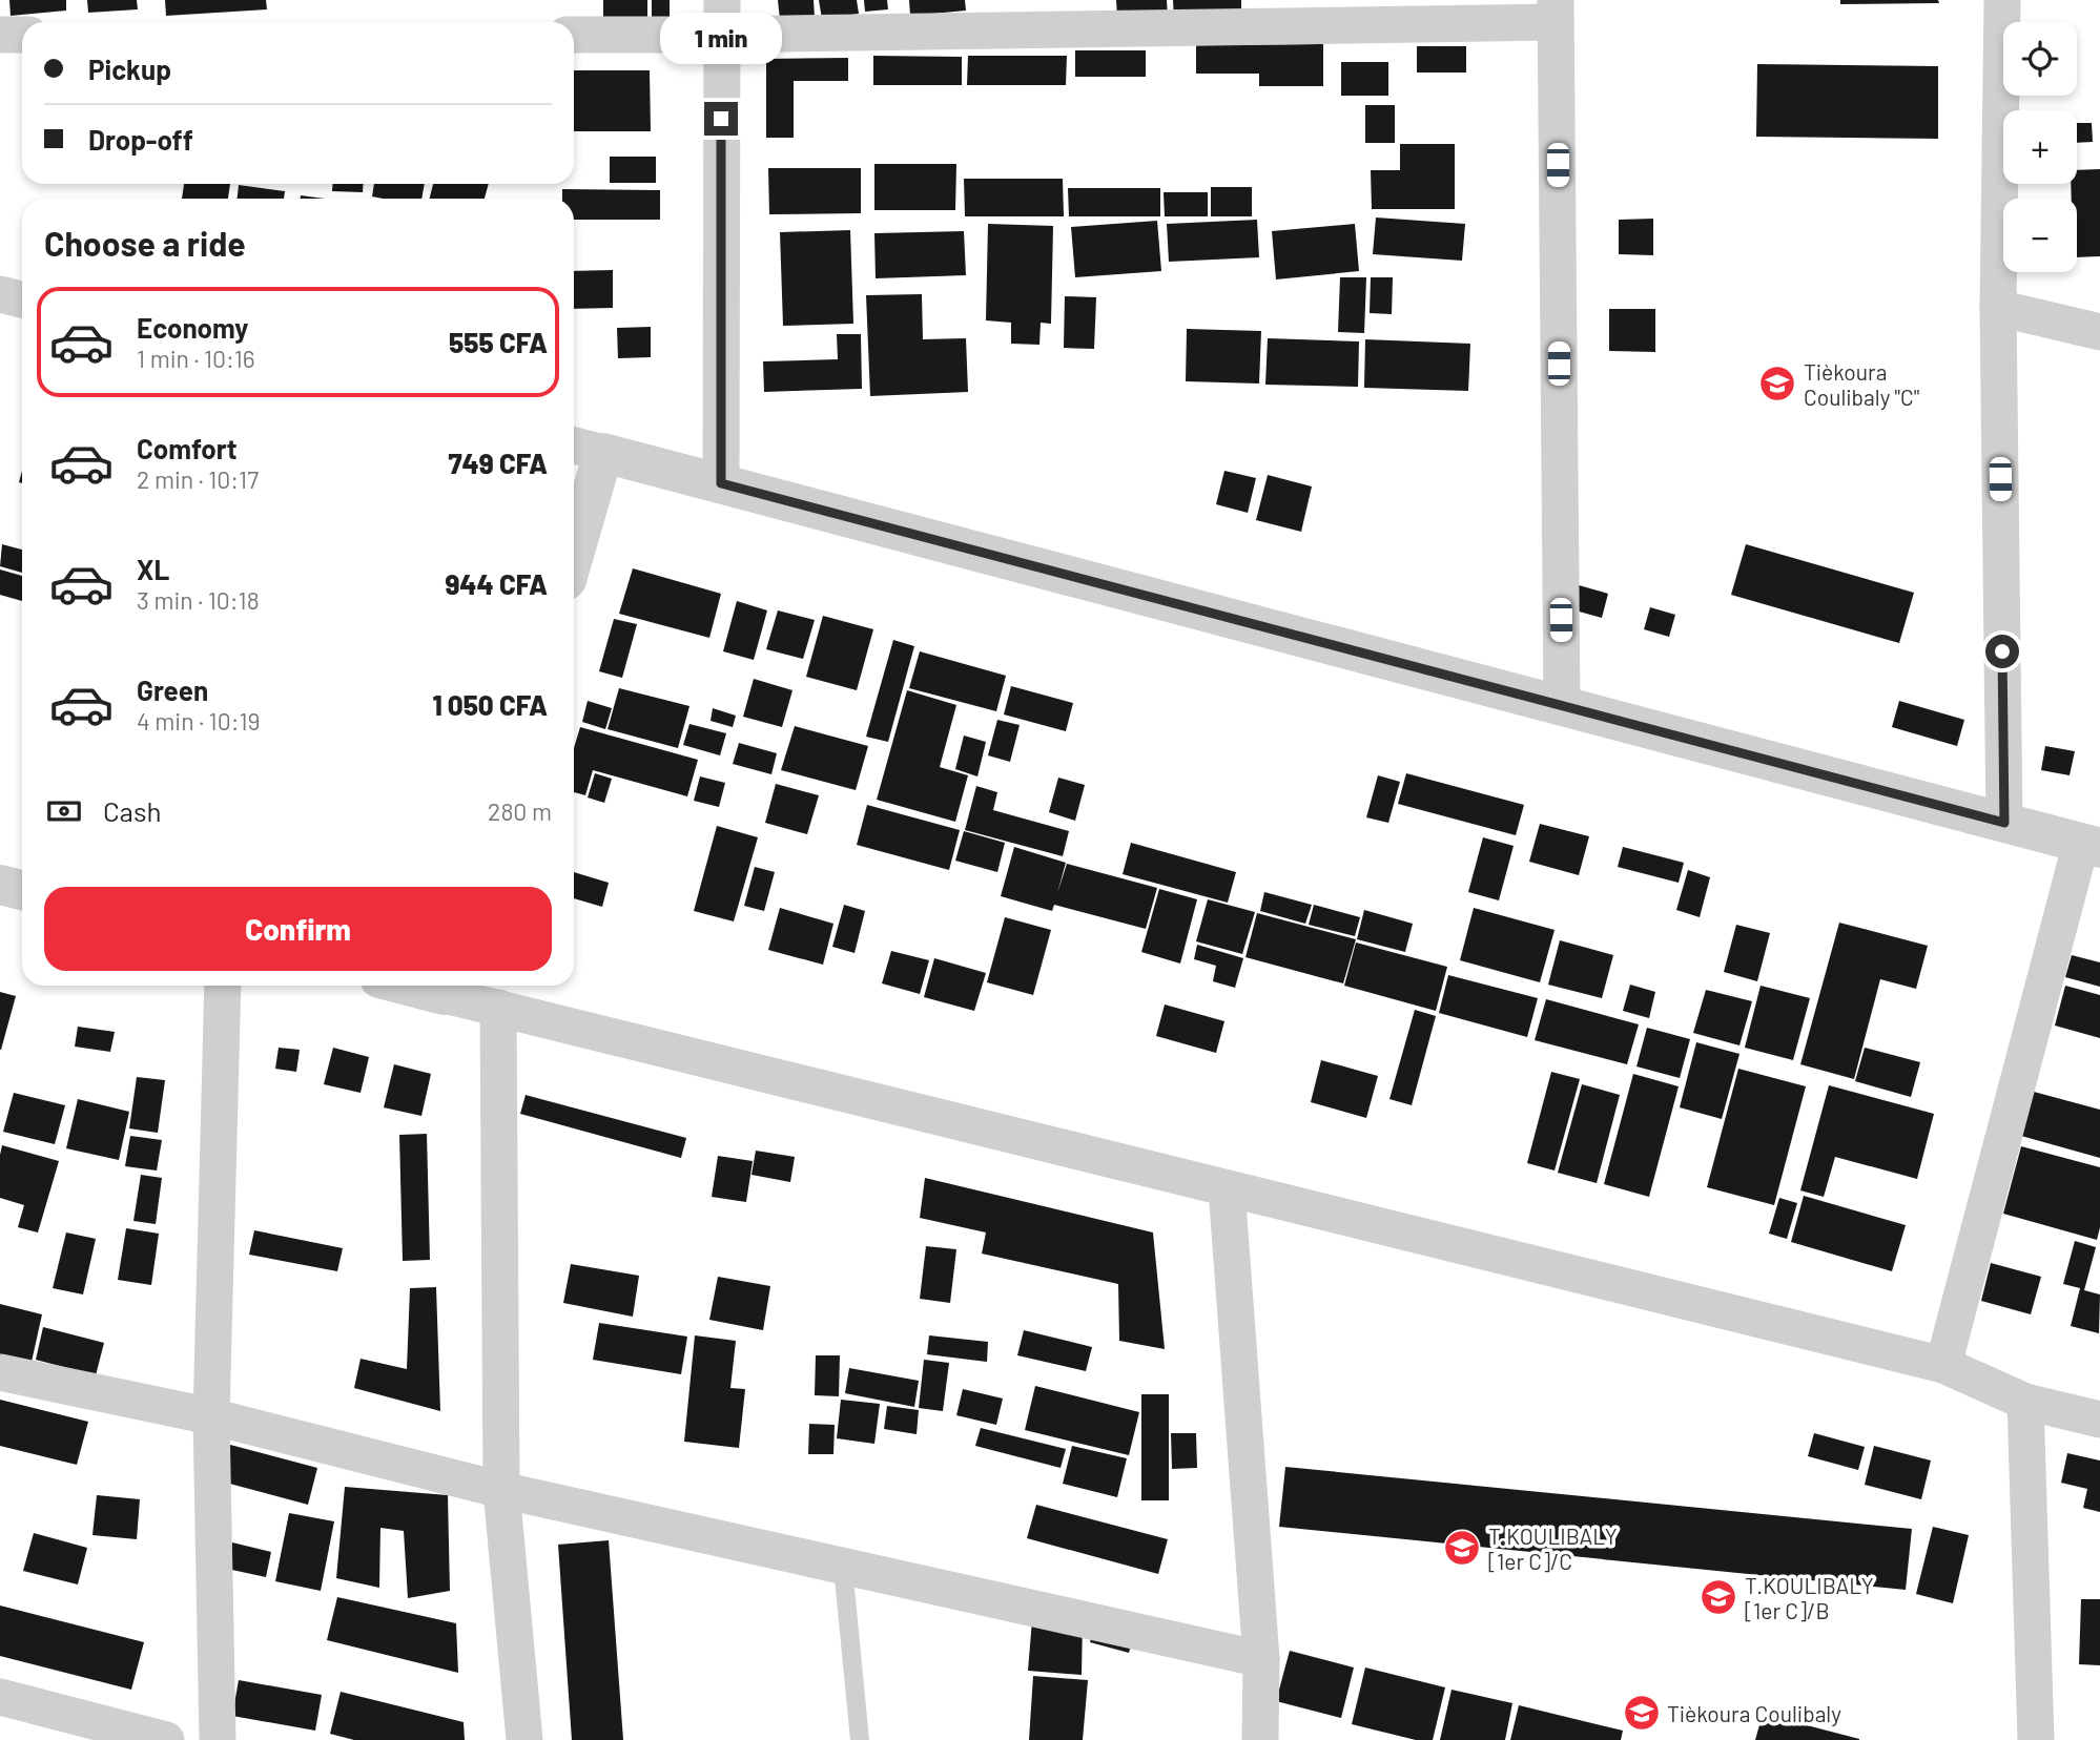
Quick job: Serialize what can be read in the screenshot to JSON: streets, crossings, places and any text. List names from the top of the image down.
{
  "places": {
    "school or university": [
      "Tièkoura Coulibaly \"C\"",
      "T.KOULIBALY [1er C]/C",
      "T.KOULIBALY [1er C]/B",
      "Tièkoura Coulibaly"
    ]
  },
  "page": {
    "bubble": "1 min",
    "map_buttons": ["+", "−"],
    "banner": ["Pickup", "Drop-off"],
    "heading": "Choose a ride",
    "list": [
      {
        "name": "Economy",
        "note": "1 min · 10:16",
        "value": "555 CFA"
      },
      {
        "name": "Comfort",
        "note": "2 min · 10:17",
        "value": "749 CFA"
      },
      {
        "name": "XL",
        "note": "3 min · 10:18",
        "value": "944 CFA"
      },
      {
        "name": "Green",
        "note": "4 min · 10:19",
        "value": "1 050 CFA"
      }
    ],
    "pay": ["Cash", "280 m"],
    "buttons": "Confirm"
  }
}
